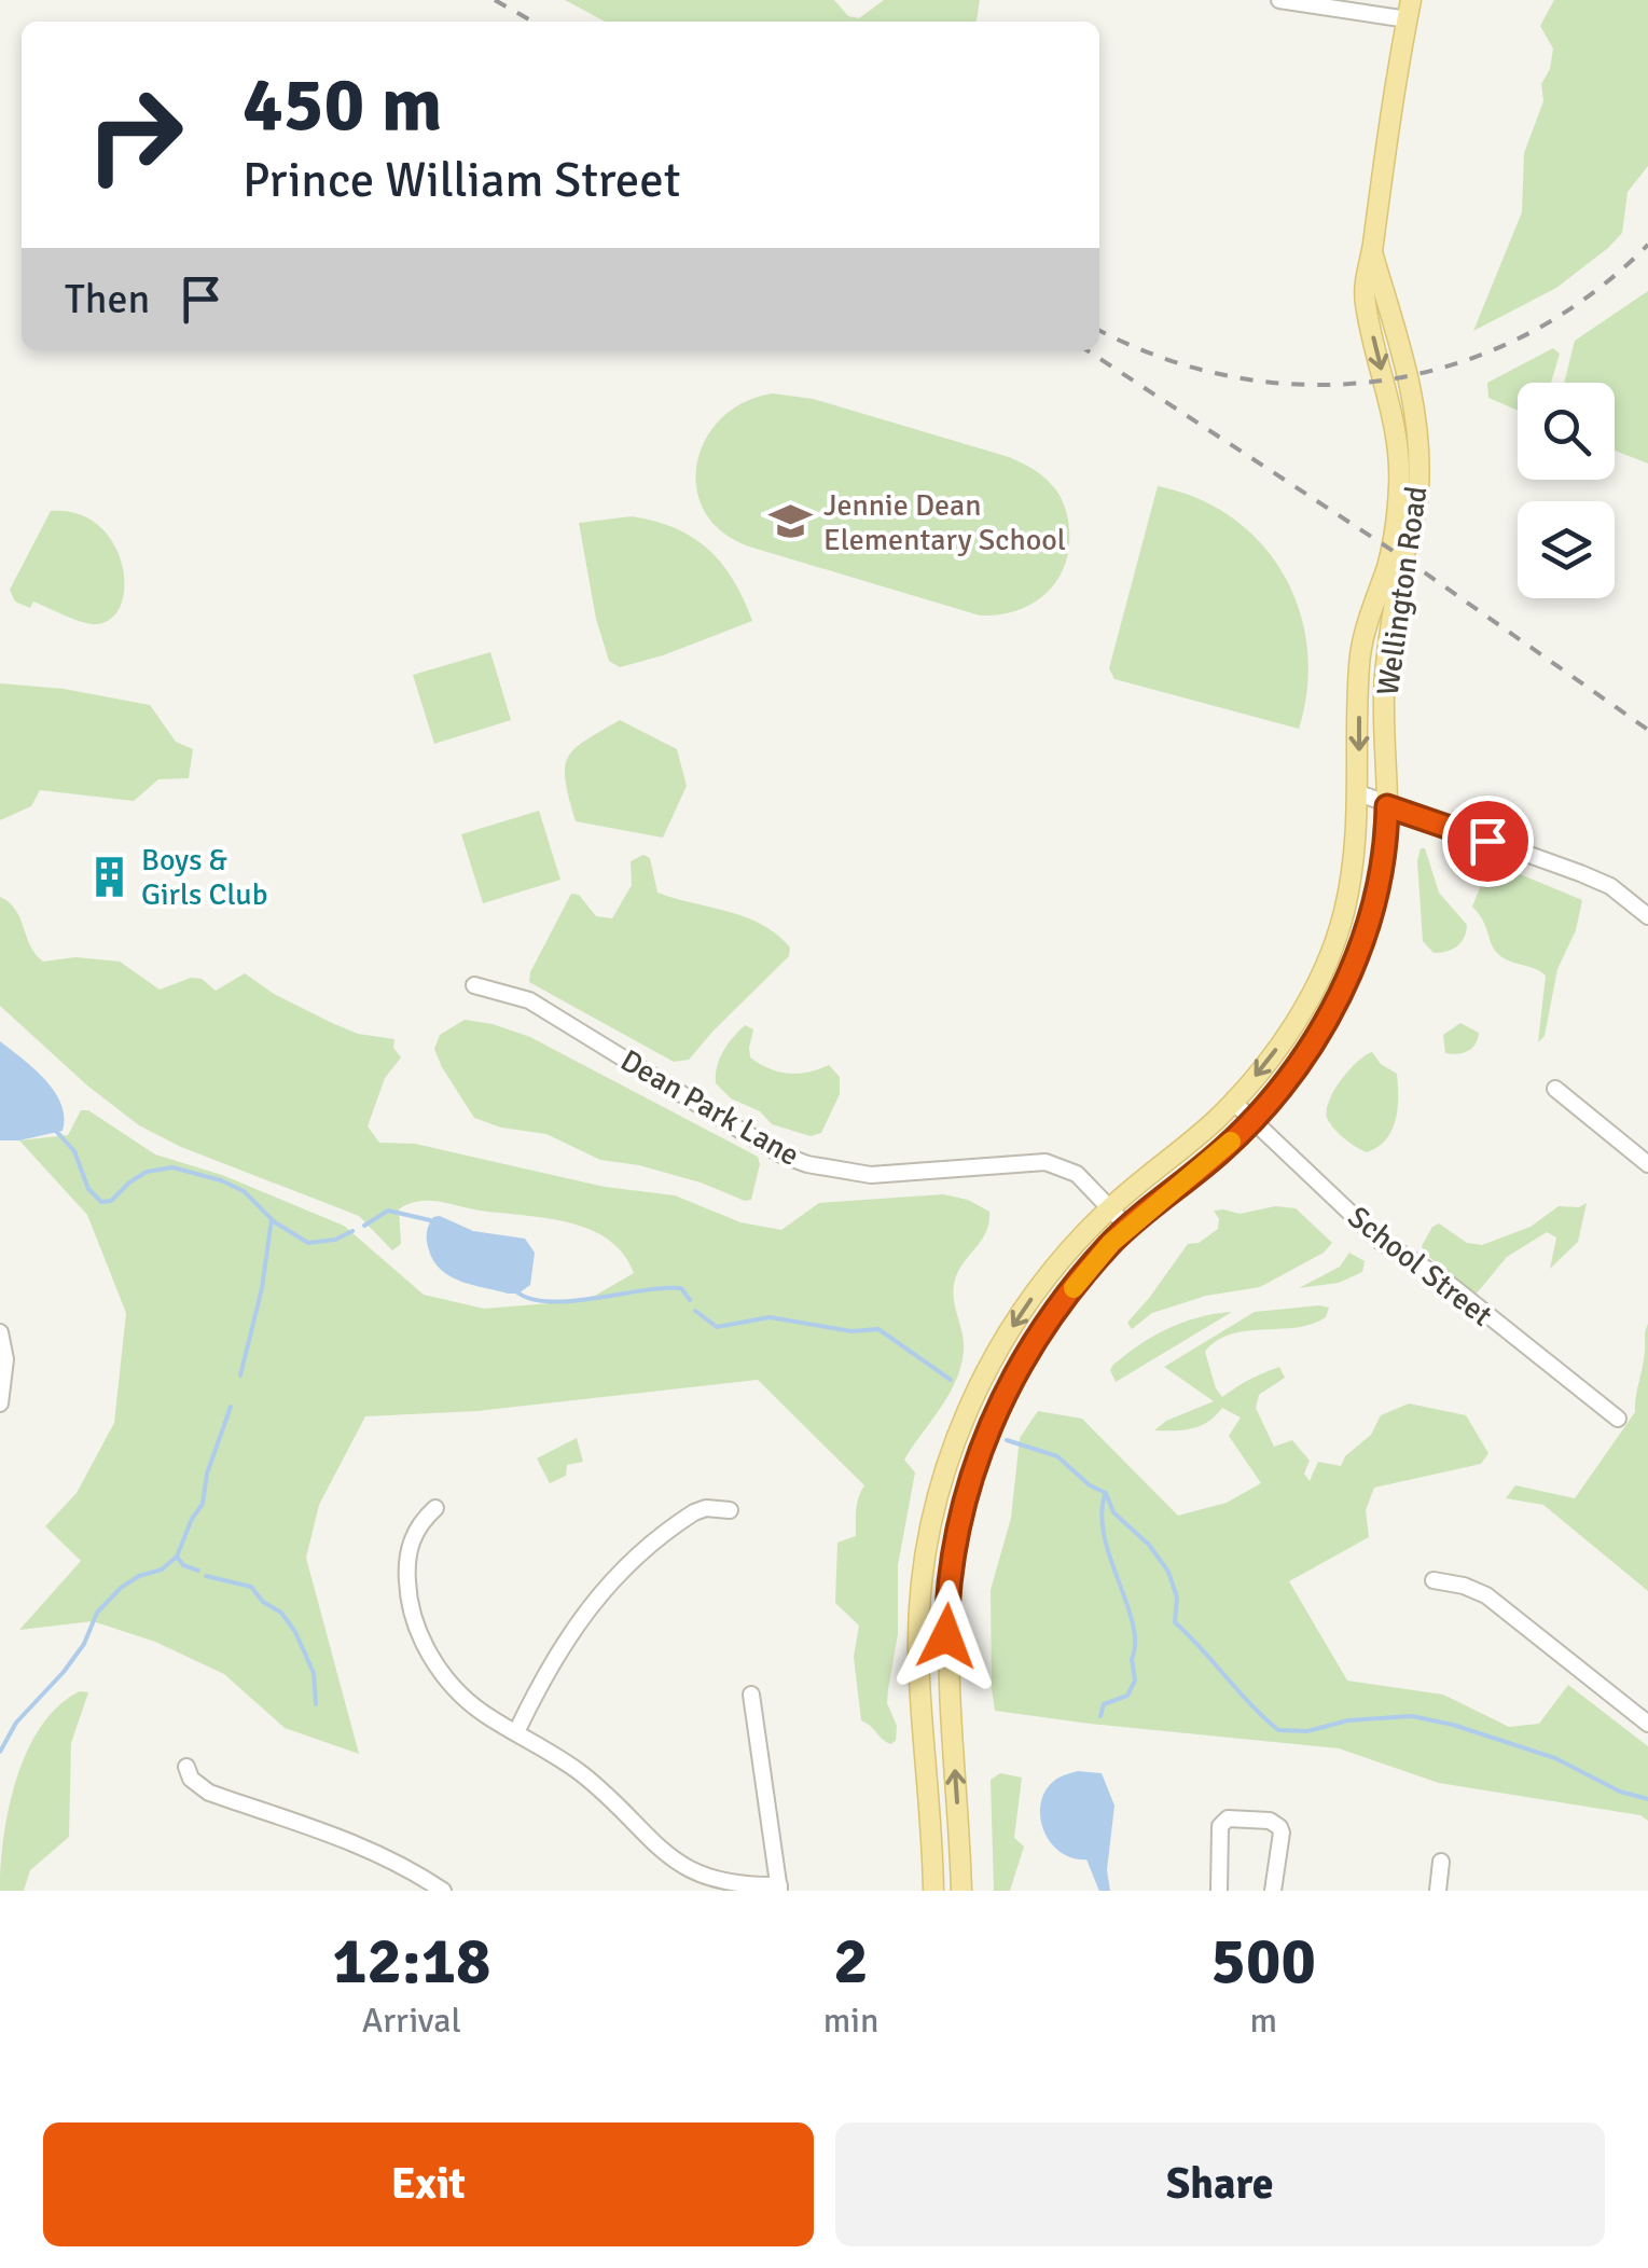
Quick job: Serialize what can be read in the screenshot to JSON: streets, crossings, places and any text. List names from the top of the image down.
{
  "streets": {
    "main road": ["Wellington Road"],
    "street": ["Dean Park Lane", "School Street"]
  },
  "crossings": [
    ["Wellington Road", "Dean Park Lane"],
    ["Wellington Road", "School Street"]
  ],
  "places": {
    "school or university": ["Jennie Dean Elementary School"],
    "building": ["Boys & Girls Club"]
  },
  "page": {
    "turn": ["450 m", "Prince William Street"],
    "then": "Then",
    "eta": [
      "12:18",
      "Arrival",
      "2",
      "min",
      "500",
      "m"
    ],
    "buttons": ["Exit", "Share"]
  }
}
